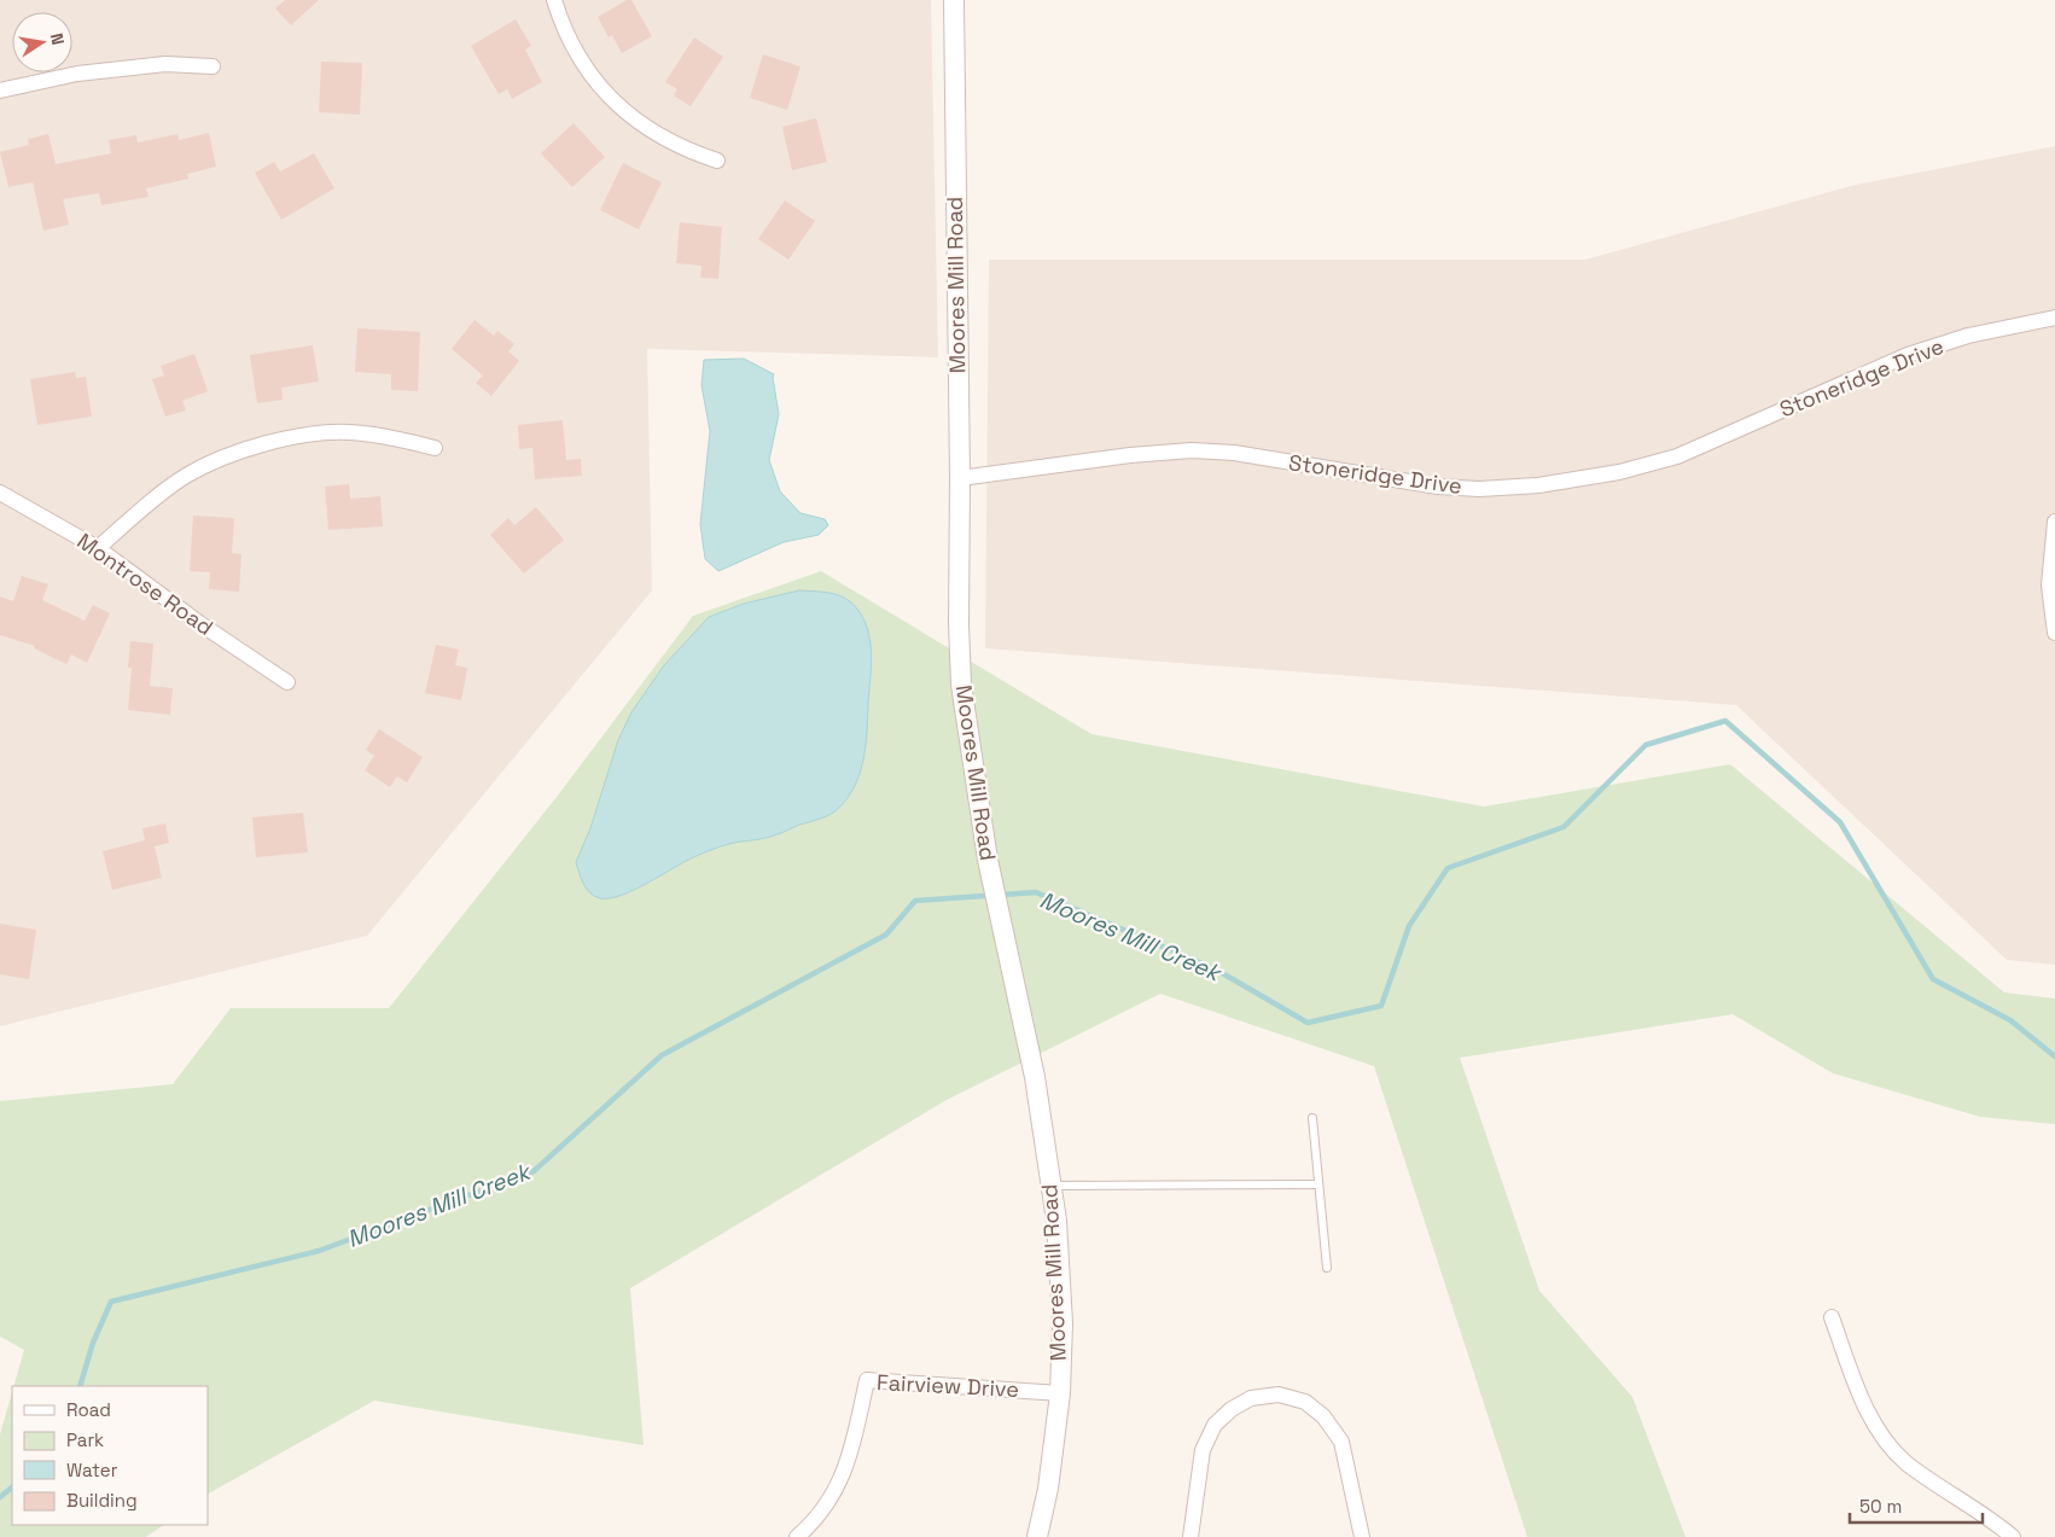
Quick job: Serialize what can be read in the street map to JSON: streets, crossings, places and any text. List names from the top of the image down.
{
  "streets": {
    "street": [
      "Moores Mill Road",
      "Stoneridge Drive",
      "Montrose Road",
      "Fairview Drive"
    ]
  },
  "crossings": [
    ["Moores Mill Road", "Stoneridge Drive"],
    ["Moores Mill Road", "Fairview Drive"]
  ],
  "water": ["Moores Mill Creek"],
  "legend": [
    "Road",
    "Park",
    "Water",
    "Building"
  ],
  "scale_bar": "50 m",
  "north": "right"
}
